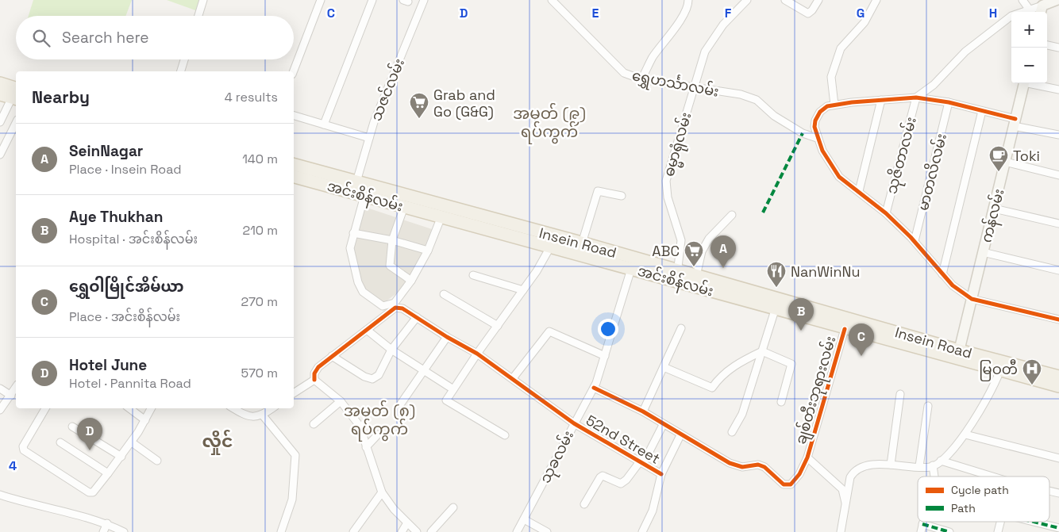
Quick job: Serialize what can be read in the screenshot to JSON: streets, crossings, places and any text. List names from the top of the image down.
{
  "streets": {
    "main road": ["အင်းစိန်လမ်း", "ကန်လမ်း", "Insein Road"],
    "street": [
      "ရွှေဟင်္သာလမ်း",
      "သဇင်လမ်း",
      "ဓမ္မာရုံလမ်း",
      "သုဇိတာလမ်း",
      "မာတလိလမ်း",
      "ချစ်တီးဘုရားလမ်း",
      "52nd Street",
      "သုခလမ်း"
    ]
  },
  "crossings": [
    ["ရွှေဟင်္သာလမ်း", "ဓမ္မာရုံလမ်း"],
    ["သဇင်လမ်း", "အင်းစိန်လမ်း"],
    ["သဇင်လမ်း", "Insein Road"],
    ["ဓမ္မာရုံလမ်း", "အင်းစိန်လမ်း"],
    ["ဓမ္မာရုံလမ်း", "Insein Road"],
    ["အင်းစိန်လမ်း", "ကန်လမ်း"],
    ["အင်းစိန်လမ်း", "Insein Road"],
    ["အင်းစိန်လမ်း", "ချစ်တီးဘုရားလမ်း"],
    ["အင်းစိန်လမ်း", "သုခလမ်း"],
    ["ကန်လမ်း", "Insein Road"],
    ["52nd Street", "သုခလမ်း"]
  ],
  "districts": ["အမှတ် (၉) ရပ်ကွက်", "အမှတ် (၈) ရပ်ကွက်", "လှိုင်"],
  "places": {
    "supermarket": ["Grab and Go (G&G)", "ABC"],
    "cafe": ["Toki"],
    "restaurant": ["NanWinNu"],
    "hospital": ["မြဝတီ"]
  },
  "legend": ["Cycle path", "Path"],
  "page": {
    "map_buttons": ["+", "−"],
    "search": "Search here",
    "heading": ["Nearby", "4 results"],
    "list": [
      {
        "mark": "A",
        "name": "SeinNagar",
        "note": "Place · Insein Road",
        "value": "140 m"
      },
      {
        "mark": "B",
        "name": "Aye Thukhan",
        "note": "Hospital · အင်းစိန်လမ်း",
        "value": "210 m"
      },
      {
        "mark": "C",
        "name": "ရွှေဝါမြိုင်အိမ်ယာ",
        "note": "Place · အင်းစိန်လမ်း",
        "value": "270 m"
      },
      {
        "mark": "D",
        "name": "Hotel June",
        "note": "Hotel · Pannita Road",
        "value": "570 m"
      }
    ],
    "pins": [
      "A",
      "B",
      "C",
      "D"
    ]
  },
  "grid": {
    "columns": [
      "C",
      "D",
      "E",
      "F",
      "G",
      "H"
    ],
    "rows": ["4"]
  }
}
